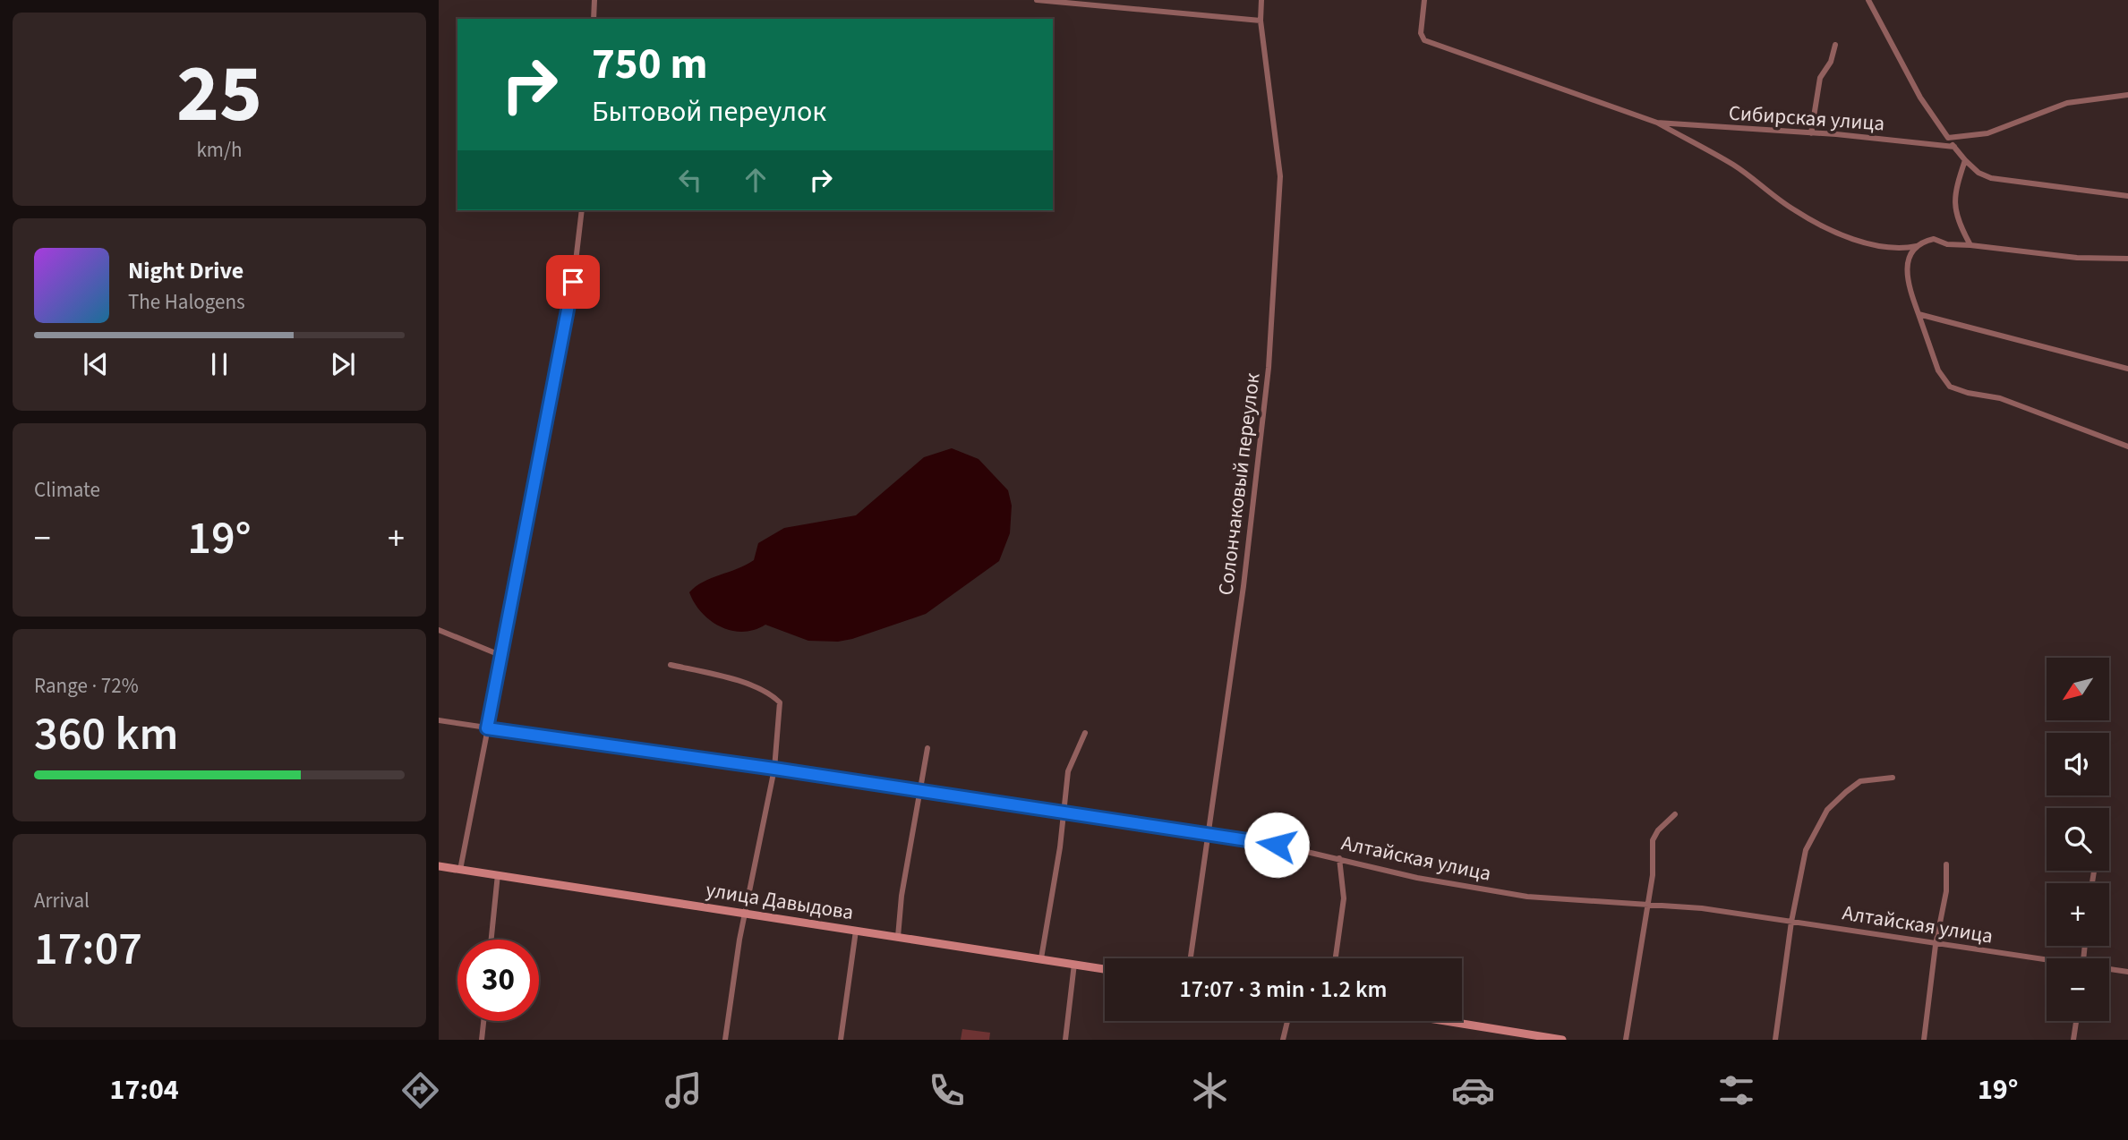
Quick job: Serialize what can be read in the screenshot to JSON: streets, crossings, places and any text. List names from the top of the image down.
{
  "streets": {
    "main road": ["улица Давыдова"],
    "street": ["Сибирская улица", "Солончаковый переулок", "Алтайская улица"]
  },
  "crossings": [
    ["Солончаковый переулок", "Алтайская улица"]
  ],
  "north": "bottom left",
  "page": {
    "tile": [
      ["25", "km/h"],
      "Climate",
      ["Range · 72%", "360 km"],
      ["Arrival", "17:07"]
    ],
    "turn": ["750 m", "Бытовой переулок"],
    "song": ["Night Drive", "The Halogens"],
    "heat": ["−", "19°", "+"],
    "map_buttons": ["+", "−"],
    "limit": "30",
    "trip": "17:07 · 3 min · 1.2 km",
    "tabs": ["17:04", "19°"]
  }
}
